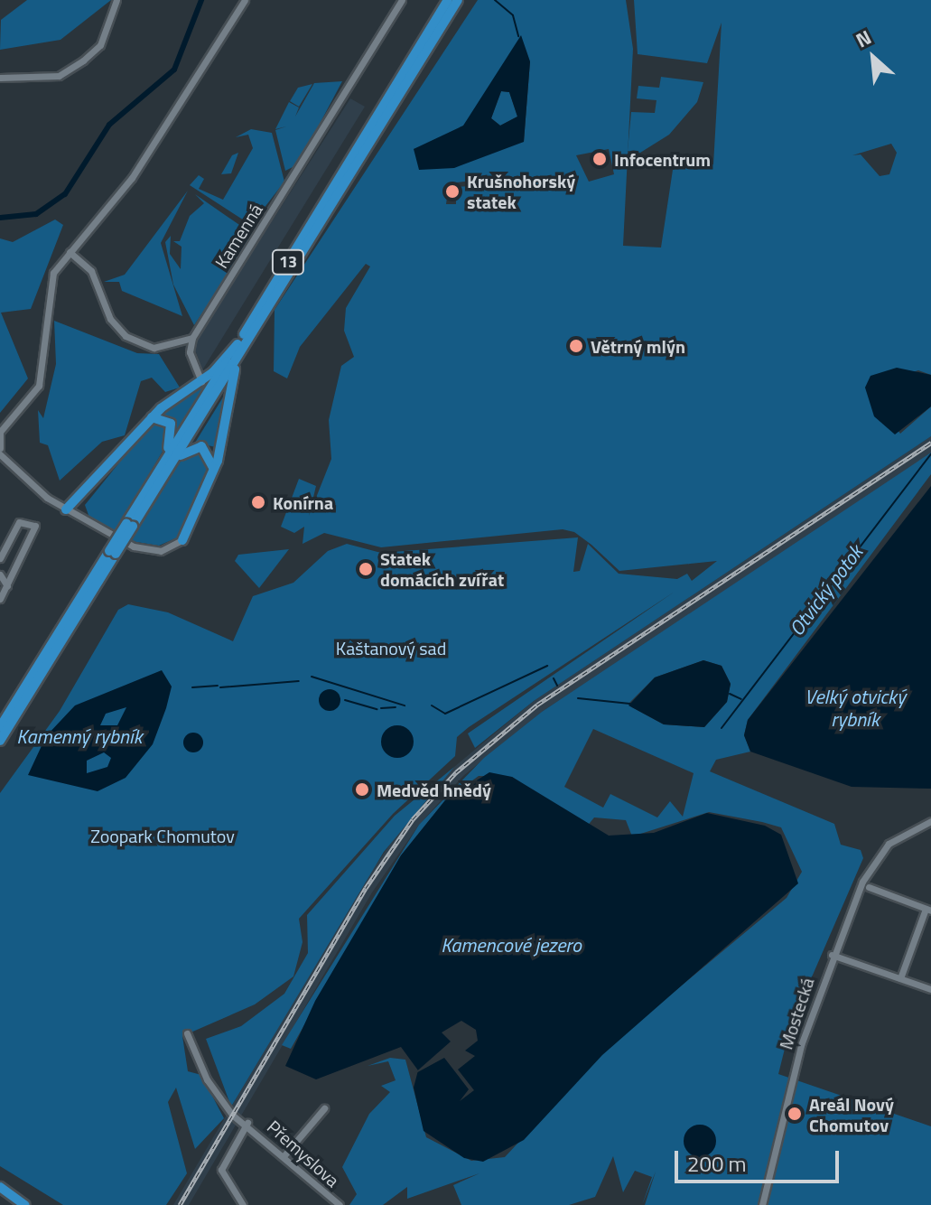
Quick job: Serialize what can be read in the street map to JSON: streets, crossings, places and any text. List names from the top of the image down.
{
  "streets": {
    "highway": ["13"],
    "street": ["Kamenná", "Mostecká", "Přemyslova"]
  },
  "water": [
    "Otvický potok",
    "Velký otvický rybník",
    "Kamenný rybník",
    "Kamencové jezero"
  ],
  "parks": ["Kaštanový sad", "Zoopark Chomutov"],
  "places": [
    "Infocentrum",
    "Krušnohorský statek",
    "Větrný mlýn",
    "Konírna",
    "Statek domácích zvířat",
    "Medvěd hnědý",
    "Areál Nový Chomutov"
  ],
  "scale_bar": "200 m",
  "north": "top left"
}
